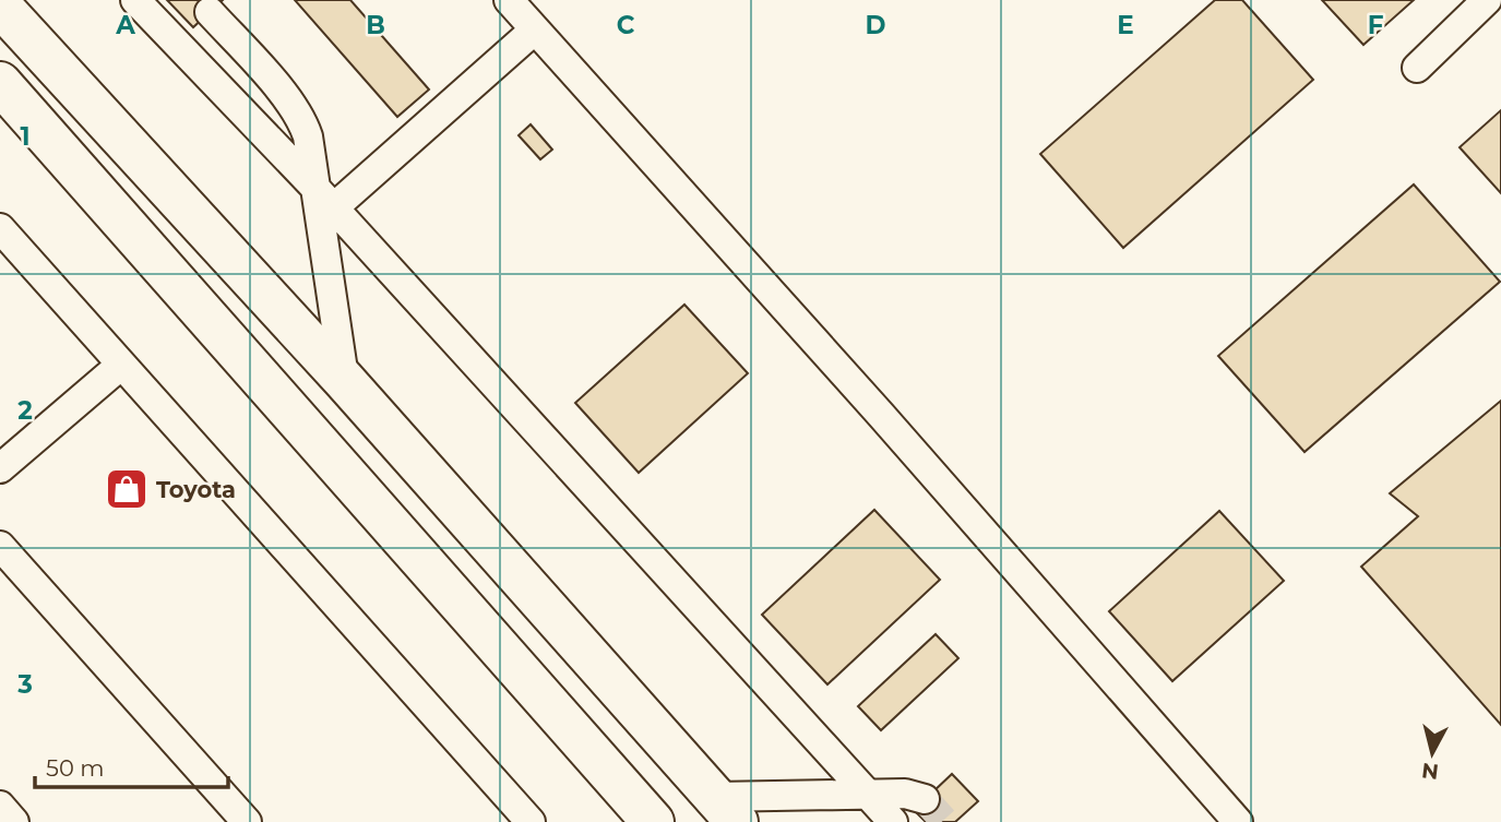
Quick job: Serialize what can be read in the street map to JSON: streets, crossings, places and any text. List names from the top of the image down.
{
  "places": {
    "shop": ["Toyota"]
  },
  "scale_bar": "50 m",
  "north": "bottom",
  "grid": {
    "columns": [
      "A",
      "B",
      "C",
      "D",
      "E",
      "F"
    ],
    "rows": ["1", "2", "3"]
  }
}
